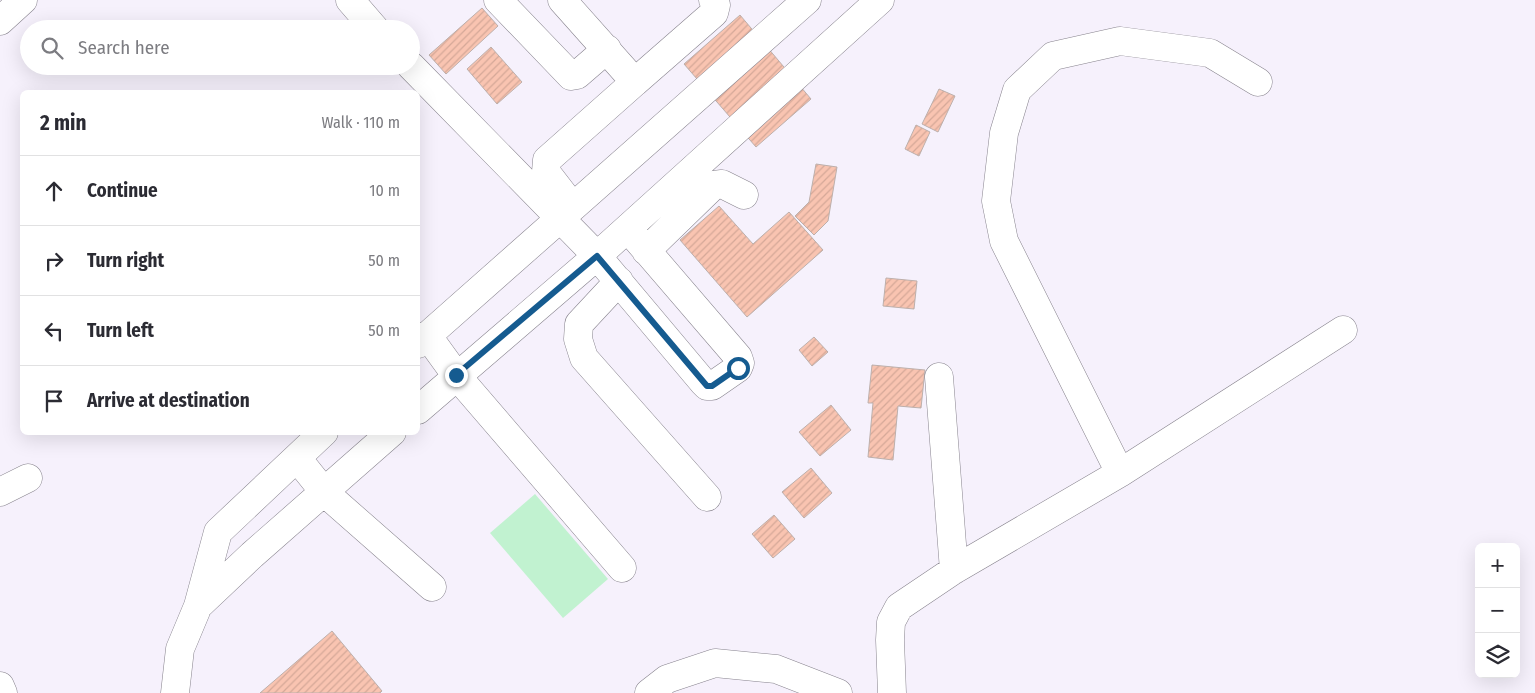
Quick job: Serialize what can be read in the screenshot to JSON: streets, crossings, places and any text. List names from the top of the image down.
{
  "page": {
    "search": "Search here",
    "heading": ["2 min", "Walk · 110 m"],
    "list": [
      ["Continue", "10 m"],
      ["Turn right", "50 m"],
      ["Turn left", "50 m"],
      "Arrive at destination"
    ],
    "map_buttons": ["+", "−"]
  }
}
